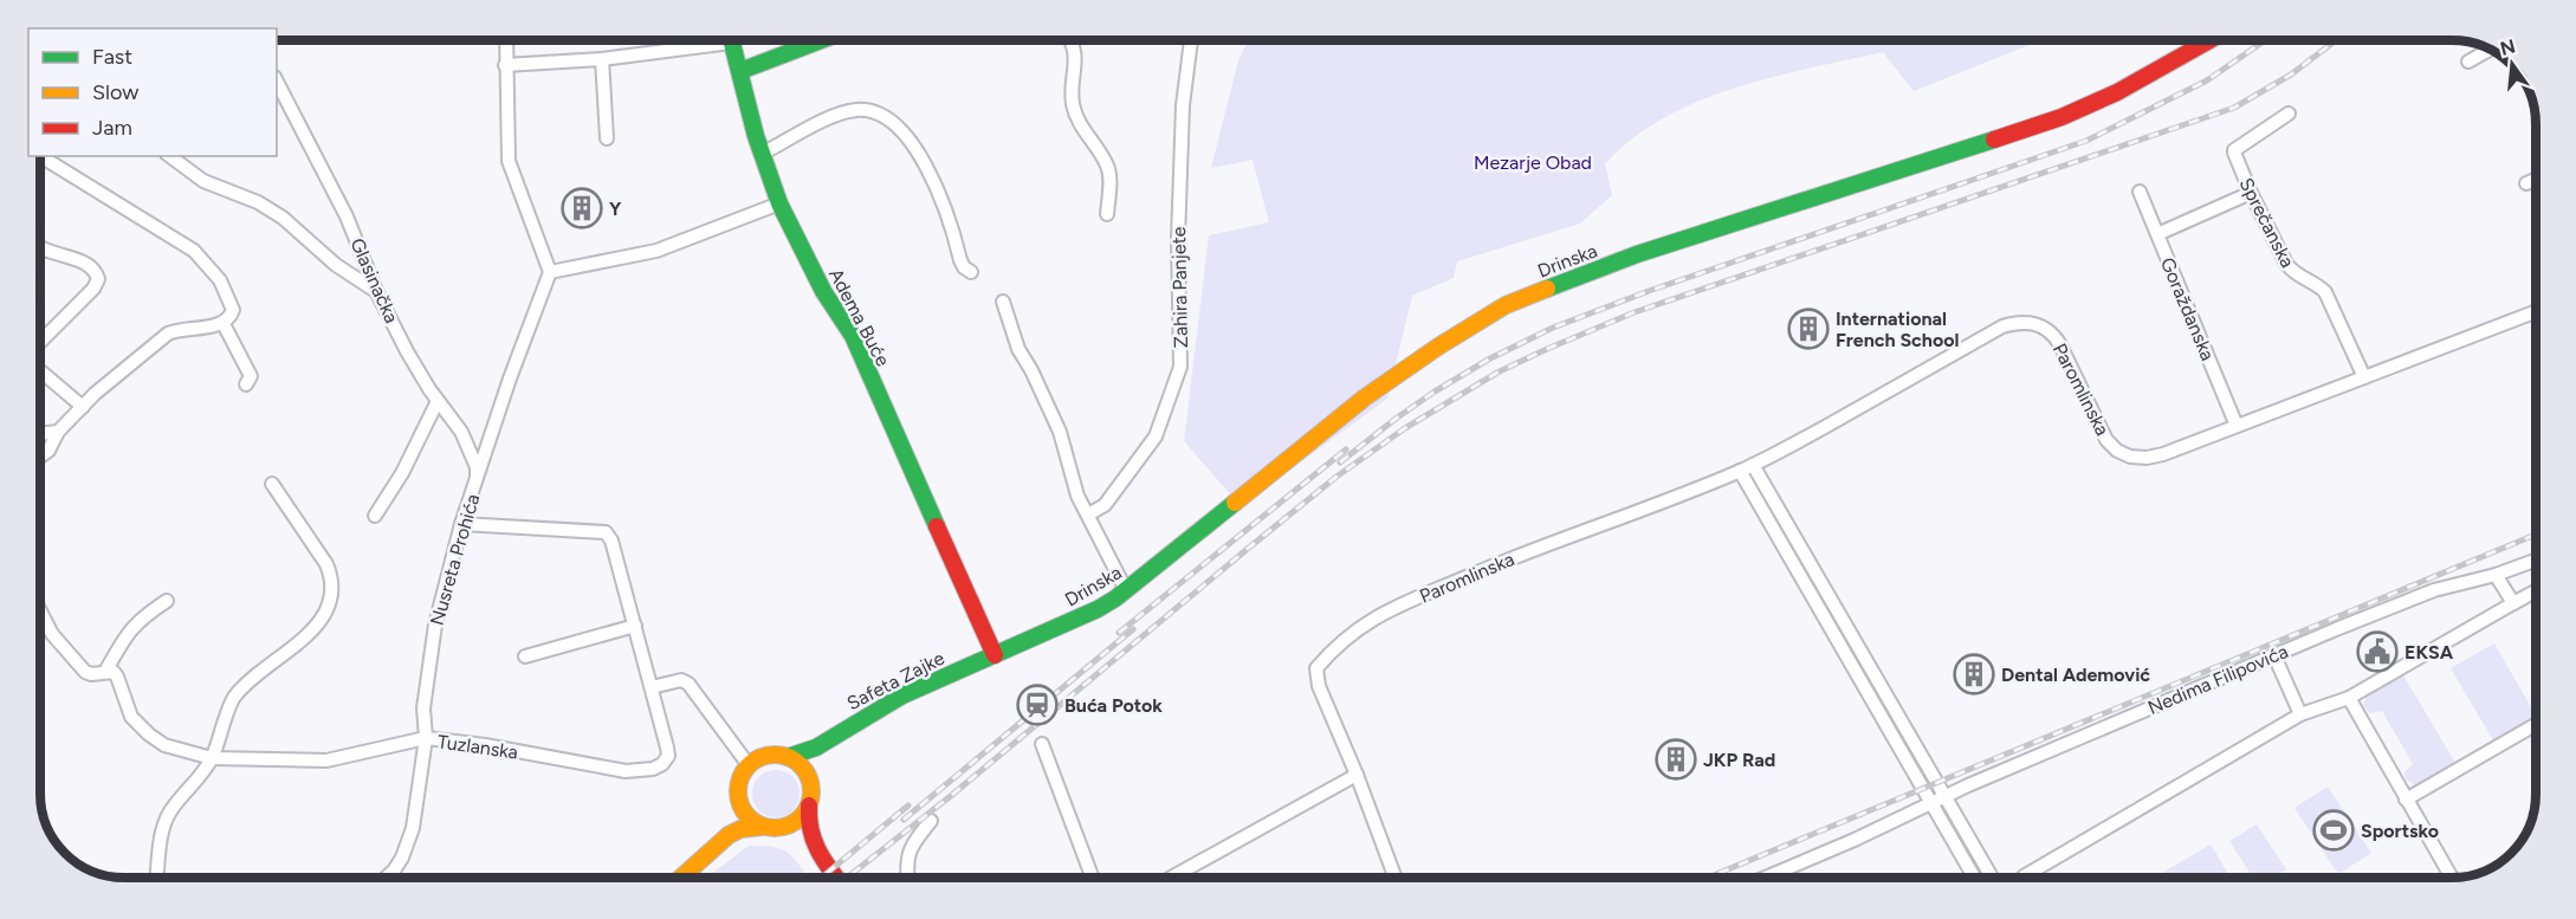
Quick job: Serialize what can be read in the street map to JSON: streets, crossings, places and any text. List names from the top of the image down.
{
  "streets": {
    "main road": ["Drinska", "Adema Buće", "Safeta Zajke"],
    "street": [
      "Sprečanska",
      "Glasinačka",
      "Zahira Panjete",
      "Goraždanska",
      "Paromlinska",
      "Nusreta Prohića",
      "Nedima Filipovića",
      "Tuzlanska"
    ]
  },
  "crossings": [
    ["Sprečanska", "Paromlinska"],
    ["Drinska", "Adema Buće"],
    ["Drinska", "Safeta Zajke"],
    ["Glasinačka", "Nusreta Prohića"],
    ["Goraždanska", "Paromlinska"],
    ["Adema Buće", "Safeta Zajke"],
    ["Nusreta Prohića", "Tuzlanska"]
  ],
  "parks": ["Mezarje Obad"],
  "places": {
    "building": [
      "Y",
      "International French School",
      "Dental Ademović",
      "JKP Rad"
    ],
    "public building": ["EKSA"],
    "station": ["Buća Potok"],
    "sports": ["Sportsko"]
  },
  "legend": ["Fast", "Slow", "Jam"],
  "north": "top"
}
